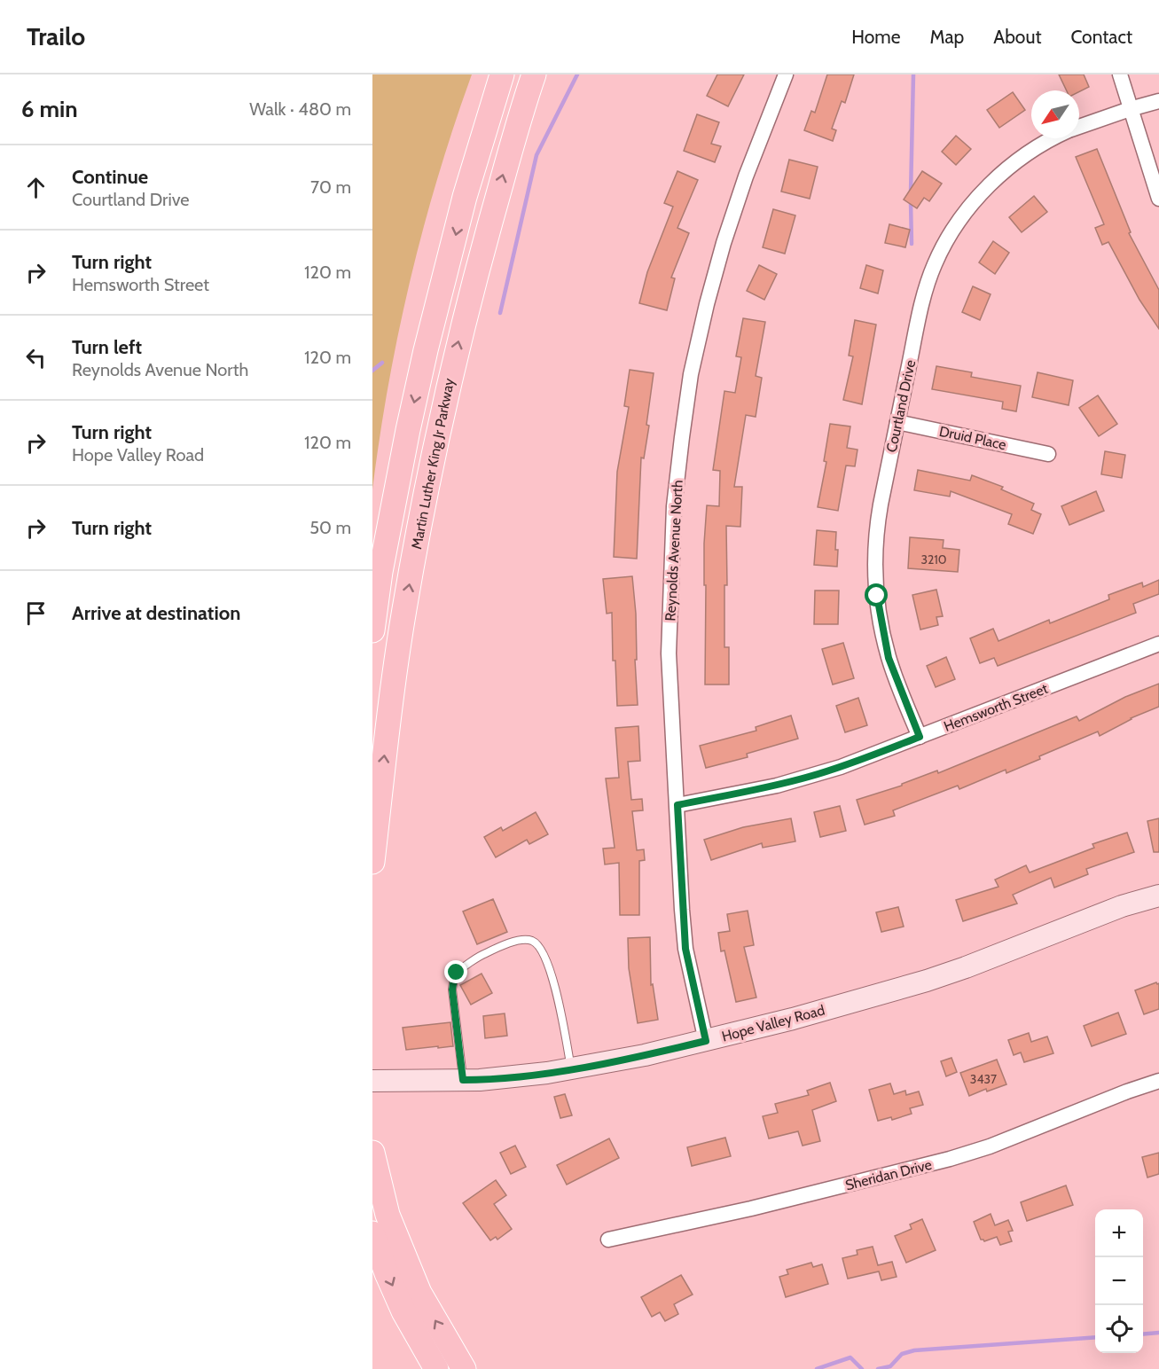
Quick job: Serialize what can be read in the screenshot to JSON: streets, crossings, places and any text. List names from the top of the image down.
{
  "streets": {
    "main road": ["Martin Luther King Jr Parkway", "Hope Valley Road"],
    "street": [
      "Courtland Drive",
      "Druid Place",
      "Reynolds Avenue North",
      "Hemsworth Street",
      "Sheridan Drive"
    ]
  },
  "crossings": [
    ["Courtland Drive", "Druid Place"],
    ["Courtland Drive", "Hemsworth Street"],
    ["Reynolds Avenue North", "Hemsworth Street"],
    ["Reynolds Avenue North", "Hope Valley Road"]
  ],
  "house_numbers": ["3210", "3437"],
  "north": "bottom left",
  "page": {
    "header": "Trailo",
    "nav": [
      "Home",
      "Map",
      "About",
      "Contact"
    ],
    "heading": ["6 min", "Walk · 480 m"],
    "list": [
      ["Continue", "Courtland Drive", "70 m"],
      ["Turn right", "Hemsworth Street", "120 m"],
      ["Turn left", "Reynolds Avenue North", "120 m"],
      ["Turn right", "Hope Valley Road", "120 m"],
      ["Turn right", "50 m"],
      "Arrive at destination"
    ],
    "map_buttons": ["+", "−"]
  }
}
